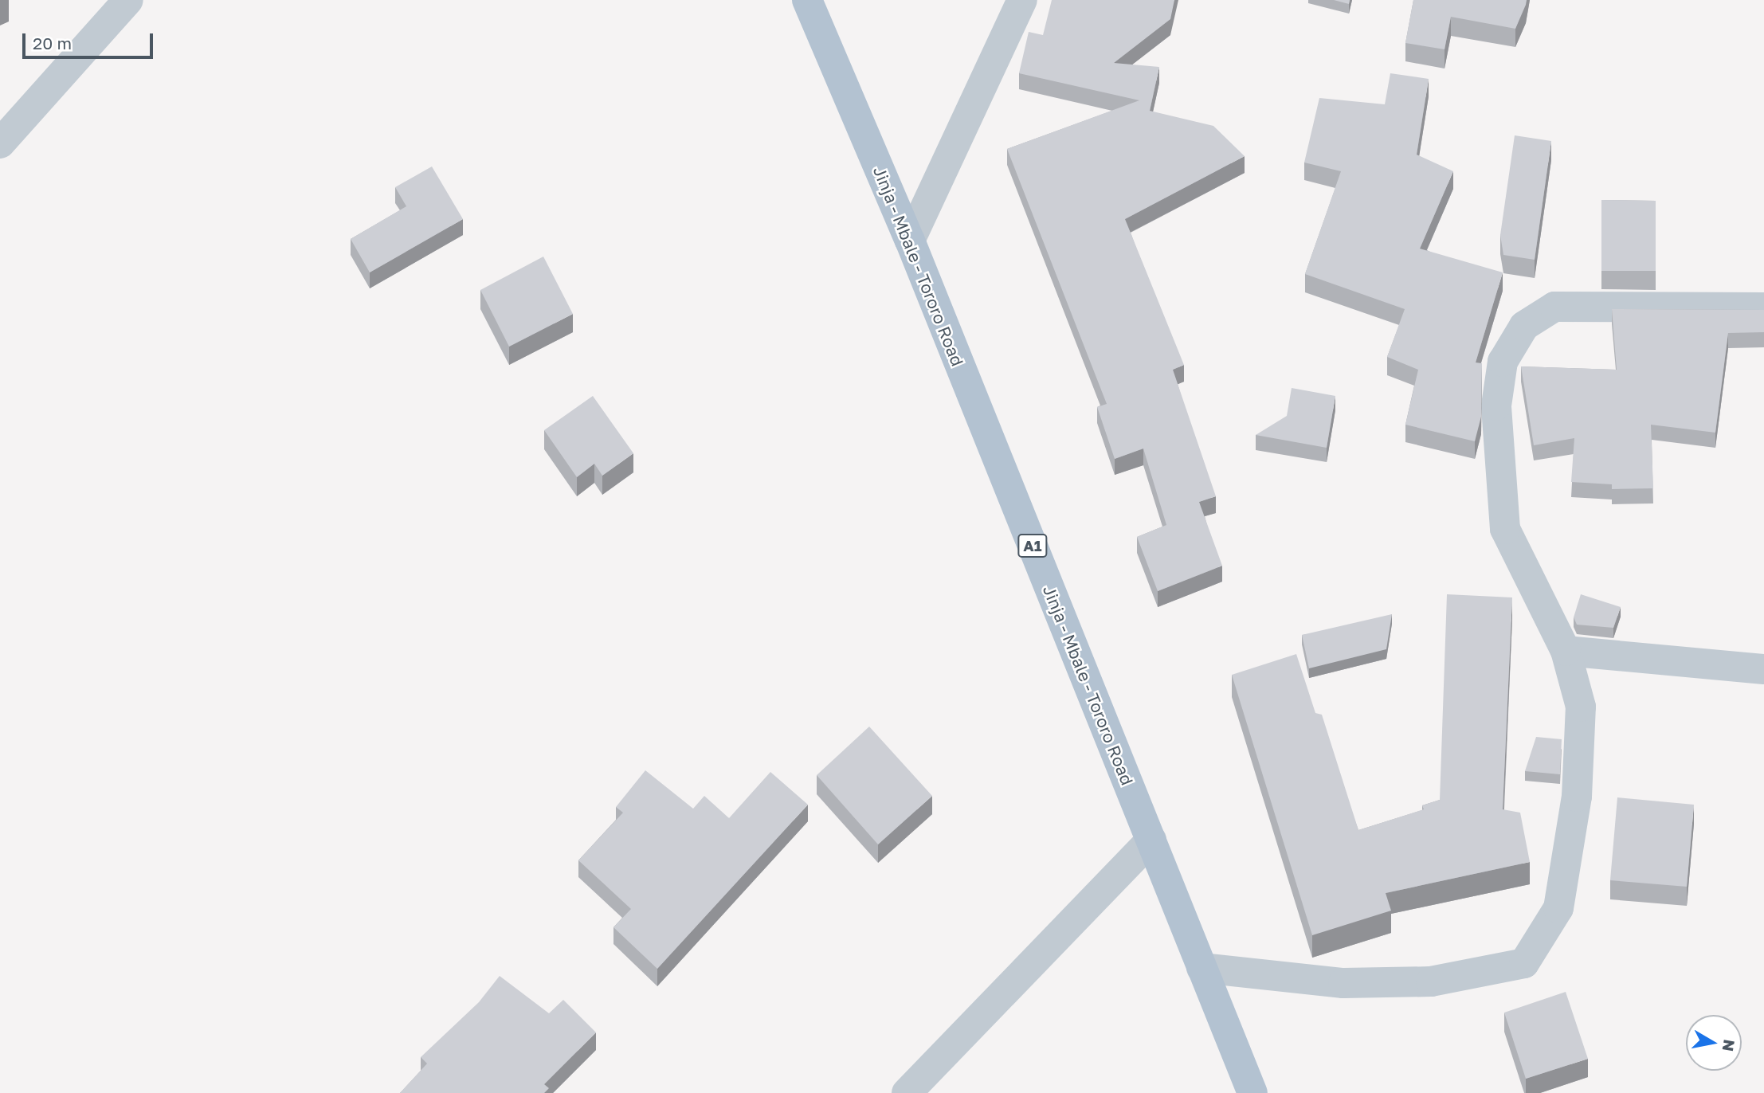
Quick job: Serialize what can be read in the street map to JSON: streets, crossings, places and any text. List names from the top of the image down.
{
  "streets": {
    "main road": ["Jinja - Mbale - Tororo Road", "A1"]
  },
  "scale_bar": "20 m",
  "north": "right"
}
